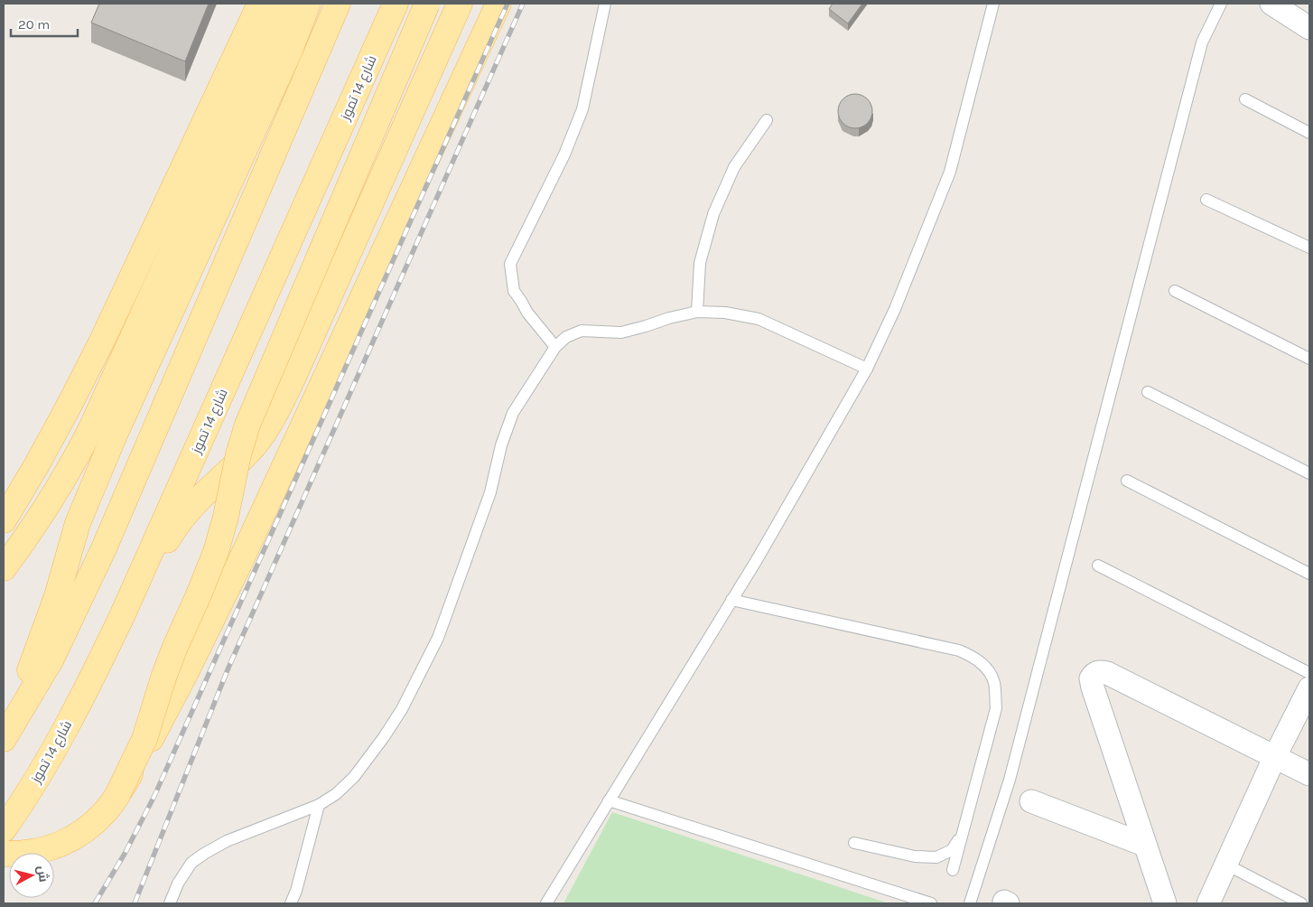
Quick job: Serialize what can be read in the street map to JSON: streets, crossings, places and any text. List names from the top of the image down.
{
  "streets": {
    "main road": ["شارع 14 تموز"]
  },
  "scale_bar": "20 m",
  "north": "right"
}
